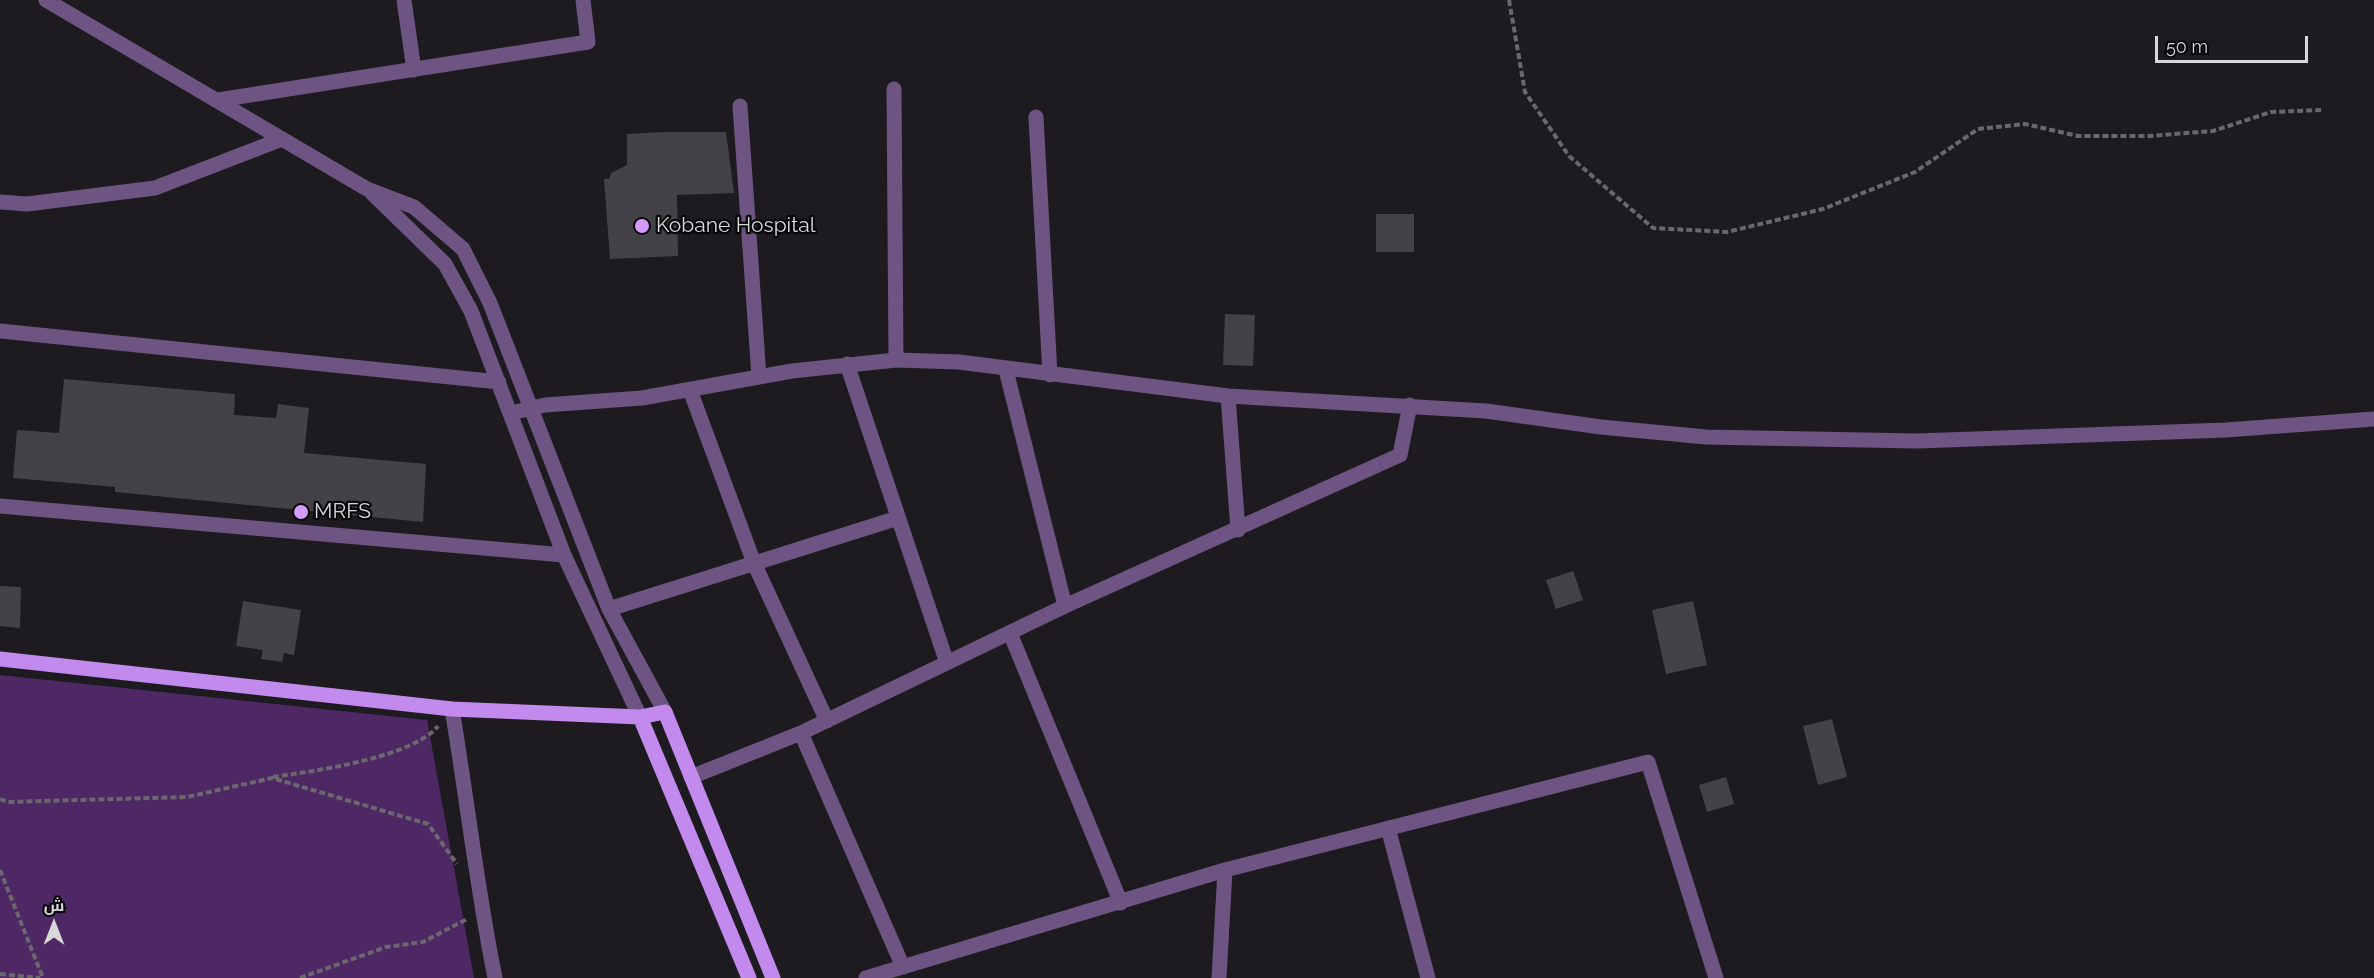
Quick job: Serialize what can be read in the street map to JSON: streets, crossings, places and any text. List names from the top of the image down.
{
  "places": ["Kobane Hospital", "MRFS"],
  "scale_bar": "50 m",
  "north": "top"
}
